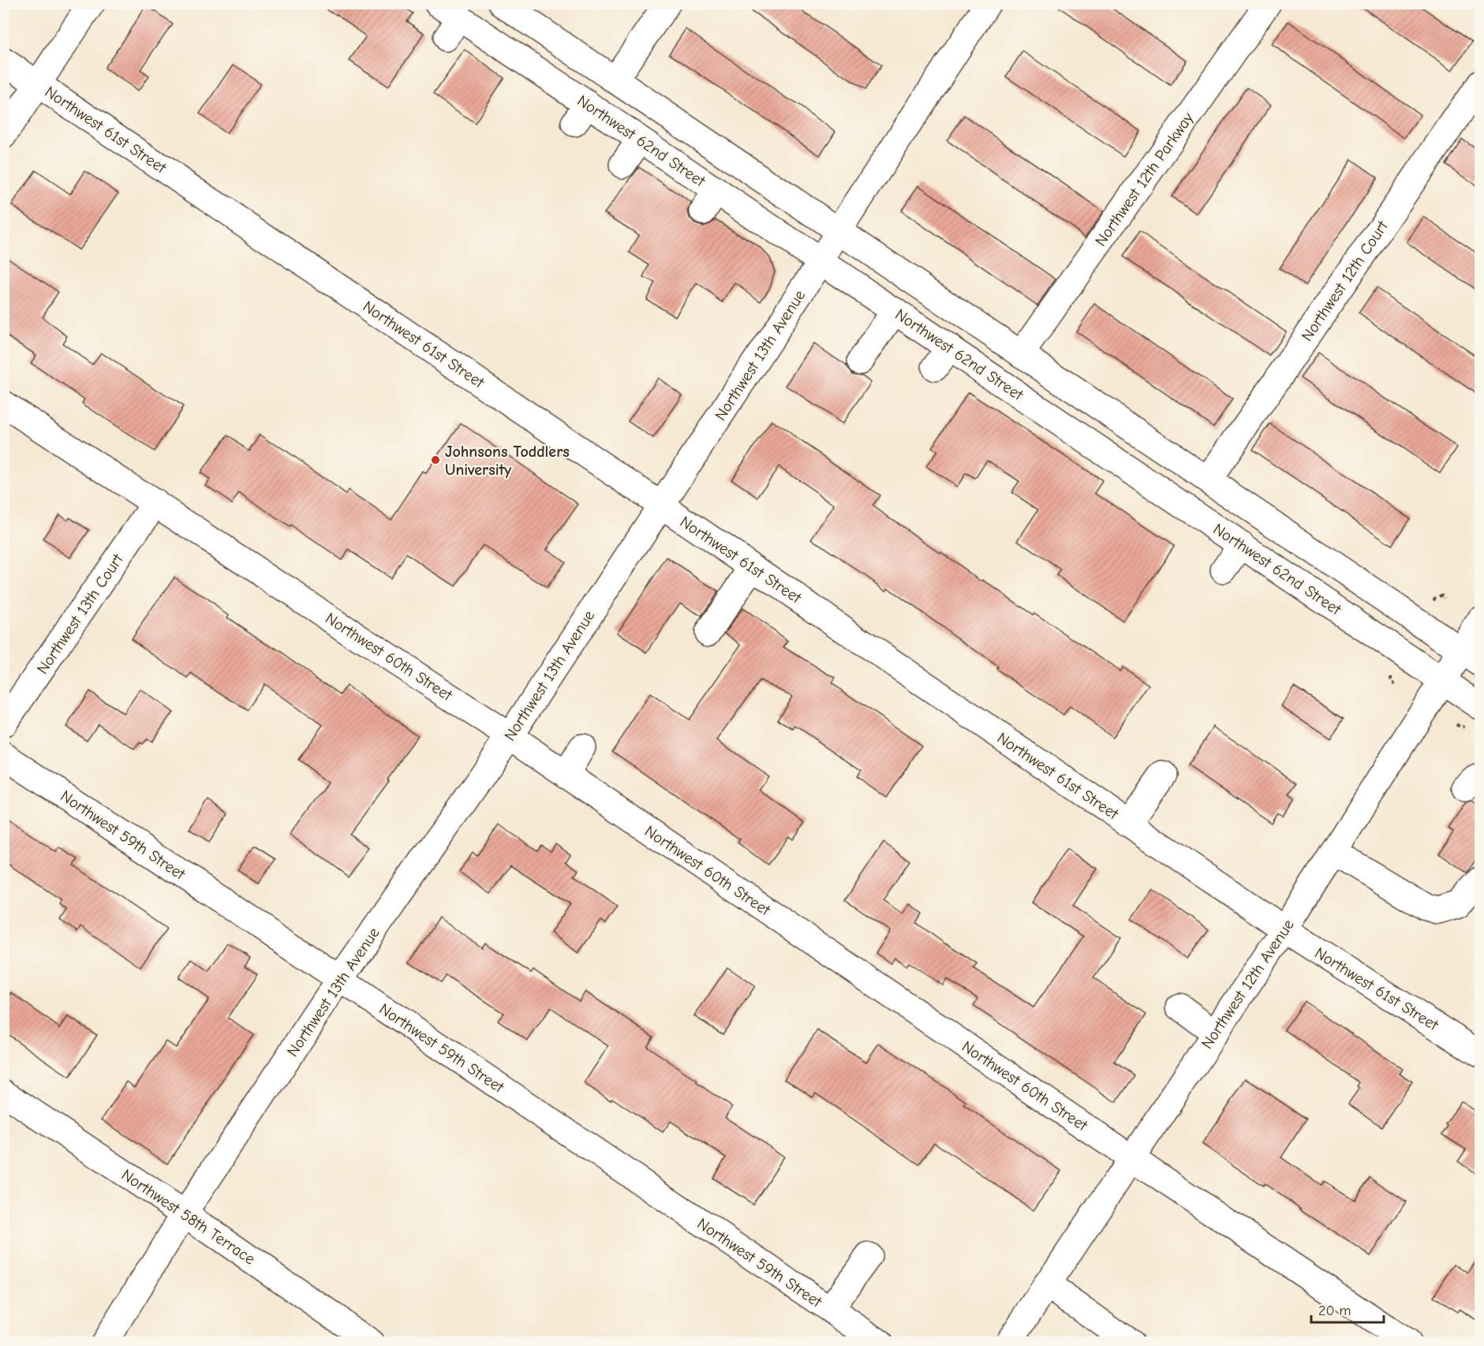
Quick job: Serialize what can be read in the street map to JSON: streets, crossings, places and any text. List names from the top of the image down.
{
  "streets": {
    "street": [
      "Northwest 61st Street",
      "Northwest 62nd Street",
      "Northwest 12th Parkway",
      "Northwest 12th Court",
      "Northwest 13th Avenue",
      "Northwest 13th Court",
      "Northwest 60th Street",
      "Northwest 59th Street",
      "Northwest 12th Avenue",
      "Northwest 58th Terrace"
    ]
  },
  "crossings": [
    ["Northwest 61st Street", "Northwest 13th Avenue"],
    ["Northwest 61st Street", "Northwest 12th Avenue"],
    ["Northwest 62nd Street", "Northwest 13th Avenue"],
    ["Northwest 62nd Street", "Northwest 12th Avenue"],
    ["Northwest 13th Avenue", "Northwest 60th Street"],
    ["Northwest 13th Avenue", "Northwest 59th Street"],
    ["Northwest 13th Avenue", "Northwest 58th Terrace"],
    ["Northwest 13th Court", "Northwest 60th Street"],
    ["Northwest 60th Street", "Northwest 12th Avenue"]
  ],
  "places": ["Johnsons Toddlers University"],
  "scale_bar": "20 m"
}
